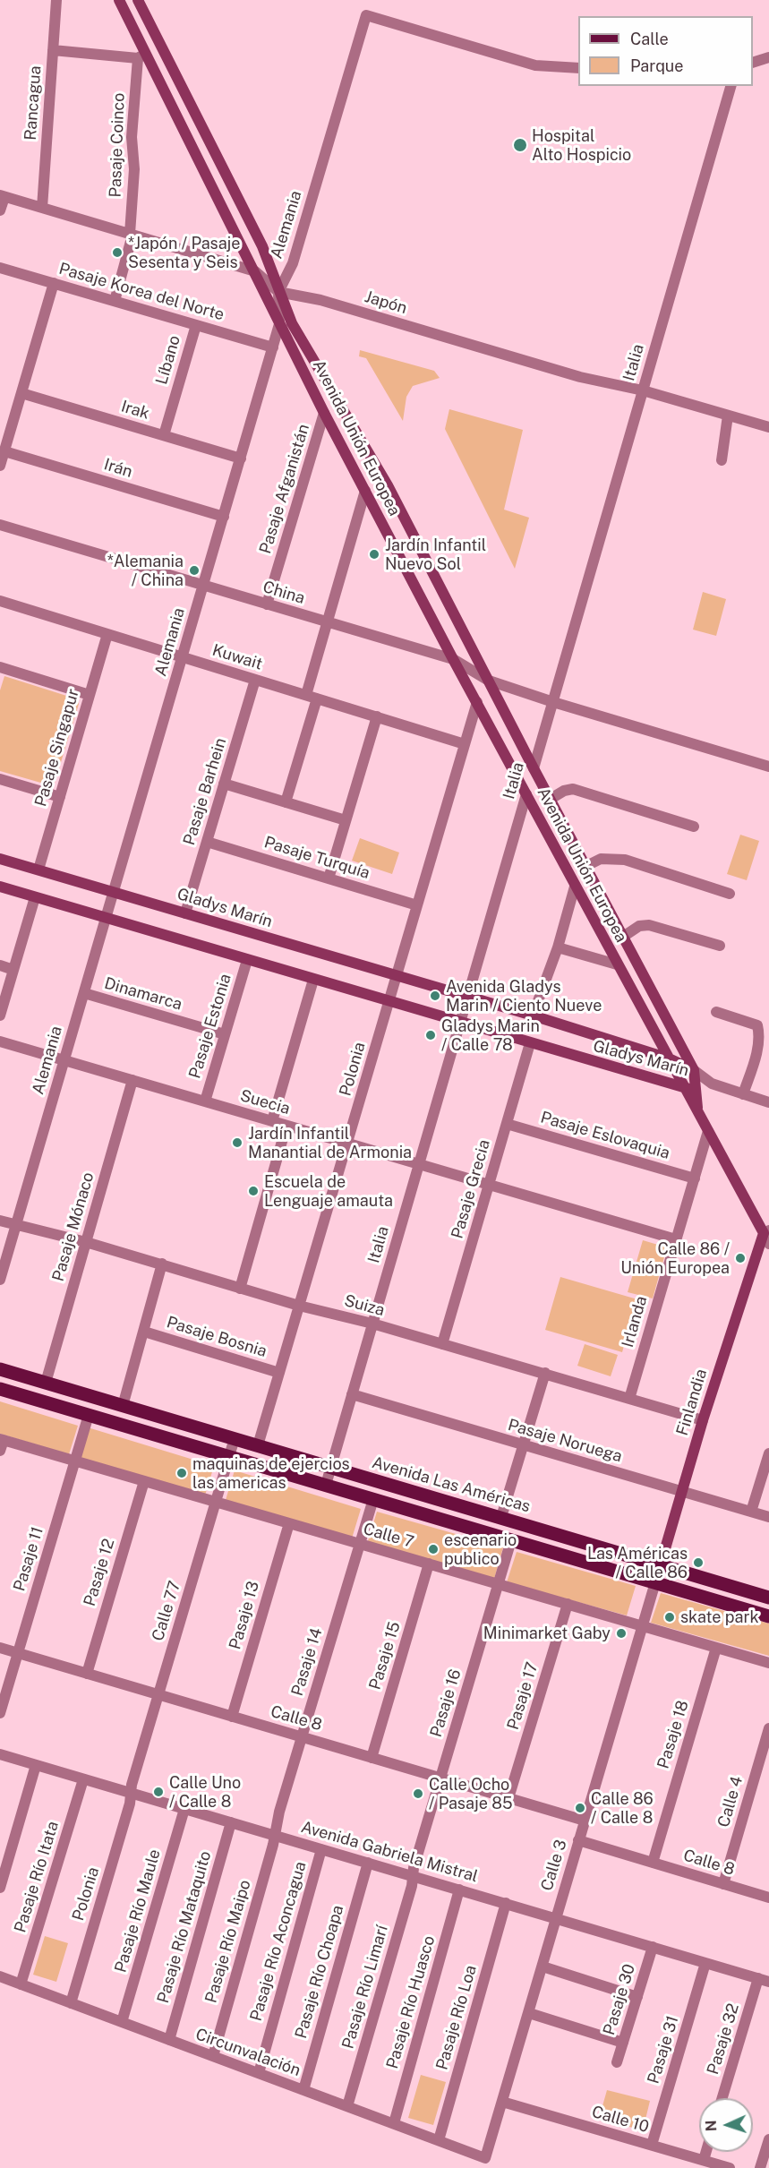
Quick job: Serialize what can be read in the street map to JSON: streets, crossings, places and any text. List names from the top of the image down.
{
  "streets": {
    "main road": ["Avenida Las Américas"],
    "street": [
      "Rancagua",
      "Pasaje Coinco",
      "Alemania",
      "Pasaje Korea del Norte",
      "Japón",
      "Líbano",
      "Italia",
      "Irak",
      "Avenida Unión Europea",
      "Irán",
      "Pasaje Afganistán",
      "China",
      "Kuwait",
      "Pasaje Singapur",
      "Pasaje Barhein",
      "Pasaje Turquía",
      "Gladys Marín",
      "Dinamarca",
      "Pasaje Estonia",
      "Polonia",
      "Suecia",
      "Pasaje Eslovaquia",
      "Pasaje Grecia",
      "Pasaje Mónaco",
      "Suiza",
      "Irlanda",
      "Pasaje Bosnia",
      "Finlandia",
      "Pasaje Noruega",
      "Calle 7",
      "Pasaje 11",
      "Pasaje 12",
      "Calle 77",
      "Pasaje 13",
      "Pasaje 15",
      "Pasaje 14",
      "Pasaje 17",
      "Pasaje 16",
      "Calle 8",
      "Pasaje 18",
      "Calle 4",
      "Avenida Gabriela Mistral",
      "Calle 3",
      "Pasaje Río Itata",
      "Pasaje Río Maule",
      "Pasaje Río Mataquito",
      "Pasaje Río Maipo",
      "Pasaje Río Aconcagua",
      "Pasaje Río Choapa",
      "Pasaje Río Limarí",
      "Pasaje 30",
      "Pasaje Río Huasco",
      "Pasaje Río Loa",
      "Pasaje 32",
      "Pasaje 31",
      "Circunvalación",
      "Calle 10"
    ]
  },
  "crossings": [
    ["Pasaje Coinco", "Pasaje Korea del Norte"],
    ["Pasaje Coinco", "Avenida Unión Europea"],
    ["Alemania", "Pasaje Korea del Norte"],
    ["Alemania", "Japón"],
    ["Alemania", "Irak"],
    ["Alemania", "Avenida Unión Europea"],
    ["Alemania", "Irán"],
    ["Alemania", "China"],
    ["Alemania", "Kuwait"],
    ["Alemania", "Gladys Marín"],
    ["Alemania", "Dinamarca"],
    ["Alemania", "Suecia"],
    ["Alemania", "Suiza"],
    ["Pasaje Korea del Norte", "Líbano"],
    ["Japón", "Italia"],
    ["Japón", "Avenida Unión Europea"],
    ["Líbano", "Irak"],
    ["Italia", "Avenida Unión Europea"],
    ["Italia", "China"],
    ["Italia", "Gladys Marín"],
    ["Italia", "Suecia"],
    ["Italia", "Suiza"],
    ["Italia", "Pasaje Noruega"],
    ["Italia", "Avenida Las Américas"],
    ["Avenida Unión Europea", "Pasaje Afganistán"],
    ["Avenida Unión Europea", "China"],
    ["Avenida Unión Europea", "Gladys Marín"],
    ["Avenida Unión Europea", "Polonia"],
    ["Avenida Unión Europea", "Irlanda"],
    ["Avenida Unión Europea", "Finlandia"],
    ["Pasaje Afganistán", "China"],
    ["Kuwait", "Pasaje Singapur"],
    ["Kuwait", "Pasaje Barhein"],
    ["Kuwait", "Polonia"],
    ["Pasaje Singapur", "Gladys Marín"],
    ["Pasaje Barhein", "Pasaje Turquía"],
    ["Pasaje Barhein", "Gladys Marín"],
    ["Pasaje Turquía", "Polonia"],
    ["Gladys Marín", "Pasaje Estonia"],
    ["Gladys Marín", "Polonia"],
    ["Gladys Marín", "Pasaje Grecia"],
    ["Dinamarca", "Pasaje Estonia"],
    ["Pasaje Estonia", "Suecia"],
    ["Polonia", "Suecia"],
    ["Polonia", "Suiza"],
    ["Polonia", "Pasaje Bosnia"],
    ["Polonia", "Avenida Las Américas"],
    ["Polonia", "Calle 77"],
    ["Polonia", "Avenida Gabriela Mistral"],
    ["Polonia", "Circunvalación"],
    ["Suecia", "Pasaje Grecia"],
    ["Suecia", "Pasaje Mónaco"],
    ["Suecia", "Irlanda"],
    ["Pasaje Eslovaquia", "Pasaje Grecia"],
    ["Pasaje Eslovaquia", "Irlanda"],
    ["Pasaje Grecia", "Suiza"],
    ["Pasaje Mónaco", "Suiza"],
    ["Pasaje Mónaco", "Avenida Las Américas"],
    ["Suiza", "Irlanda"],
    ["Suiza", "Finlandia"],
    ["Finlandia", "Pasaje Noruega"],
    ["Finlandia", "Avenida Las Américas"],
    ["Finlandia", "Calle 3"],
    ["Avenida Las Américas", "Calle 77"],
    ["Calle 7", "Pasaje 11"],
    ["Calle 7", "Pasaje 12"],
    ["Calle 7", "Calle 77"],
    ["Calle 7", "Pasaje 13"],
    ["Calle 7", "Pasaje 15"],
    ["Calle 7", "Pasaje 14"],
    ["Calle 7", "Pasaje 17"],
    ["Calle 7", "Pasaje 16"],
    ["Calle 7", "Pasaje 18"],
    ["Calle 7", "Calle 3"],
    ["Pasaje 11", "Calle 8"],
    ["Pasaje 12", "Calle 8"],
    ["Calle 77", "Calle 8"],
    ["Calle 77", "Avenida Gabriela Mistral"],
    ["Pasaje 13", "Calle 8"],
    ["Pasaje 15", "Calle 8"],
    ["Pasaje 14", "Calle 8"],
    ["Pasaje 14", "Avenida Gabriela Mistral"],
    ["Pasaje 14", "Pasaje Río Maipo"],
    ["Pasaje 17", "Calle 8"],
    ["Pasaje 16", "Calle 8"],
    ["Pasaje 16", "Avenida Gabriela Mistral"],
    ["Pasaje 16", "Pasaje Río Limarí"],
    ["Calle 8", "Pasaje 18"],
    ["Calle 8", "Calle 4"],
    ["Calle 8", "Calle 3"],
    ["Avenida Gabriela Mistral", "Calle 3"],
    ["Avenida Gabriela Mistral", "Pasaje Río Itata"],
    ["Avenida Gabriela Mistral", "Pasaje Río Maule"],
    ["Avenida Gabriela Mistral", "Pasaje Río Mataquito"],
    ["Avenida Gabriela Mistral", "Pasaje Río Maipo"],
    ["Avenida Gabriela Mistral", "Pasaje Río Aconcagua"],
    ["Avenida Gabriela Mistral", "Pasaje Río Choapa"],
    ["Avenida Gabriela Mistral", "Pasaje Río Limarí"],
    ["Avenida Gabriela Mistral", "Pasaje 30"],
    ["Avenida Gabriela Mistral", "Pasaje Río Huasco"],
    ["Avenida Gabriela Mistral", "Pasaje Río Loa"],
    ["Avenida Gabriela Mistral", "Pasaje 32"],
    ["Avenida Gabriela Mistral", "Pasaje 31"],
    ["Calle 3", "Circunvalación"],
    ["Calle 3", "Calle 10"],
    ["Pasaje Río Itata", "Circunvalación"],
    ["Pasaje Río Maule", "Circunvalación"],
    ["Pasaje Río Mataquito", "Circunvalación"],
    ["Pasaje Río Maipo", "Circunvalación"],
    ["Pasaje Río Aconcagua", "Circunvalación"],
    ["Pasaje Río Choapa", "Circunvalación"],
    ["Pasaje Río Limarí", "Circunvalación"],
    ["Pasaje Río Huasco", "Circunvalación"],
    ["Pasaje Río Loa", "Circunvalación"],
    ["Pasaje 31", "Calle 10"]
  ],
  "places": [
    "Hospital Alto Hospicio",
    "*Japón / Pasaje Sesenta y Seis",
    "Jardín Infantil Nuevo Sol",
    "*Alemania / China",
    "Avenida Gladys Marin / Ciento Nueve",
    "Gladys Marin / Calle 78",
    "Jardín Infantil Manantial de Armonia",
    "Escuela de Lenguaje amauta",
    "Calle 86 / Unión Europea",
    "maquinas de ejercios las americas",
    "escenario publico",
    "Las Américas / Calle 86",
    "skate park",
    "Minimarket Gaby",
    "Calle Uno / Calle 8",
    "Calle Ocho / Pasaje 85",
    "Calle 86 / Calle 8"
  ],
  "legend": ["Calle", "Parque"],
  "north": "left"
}
